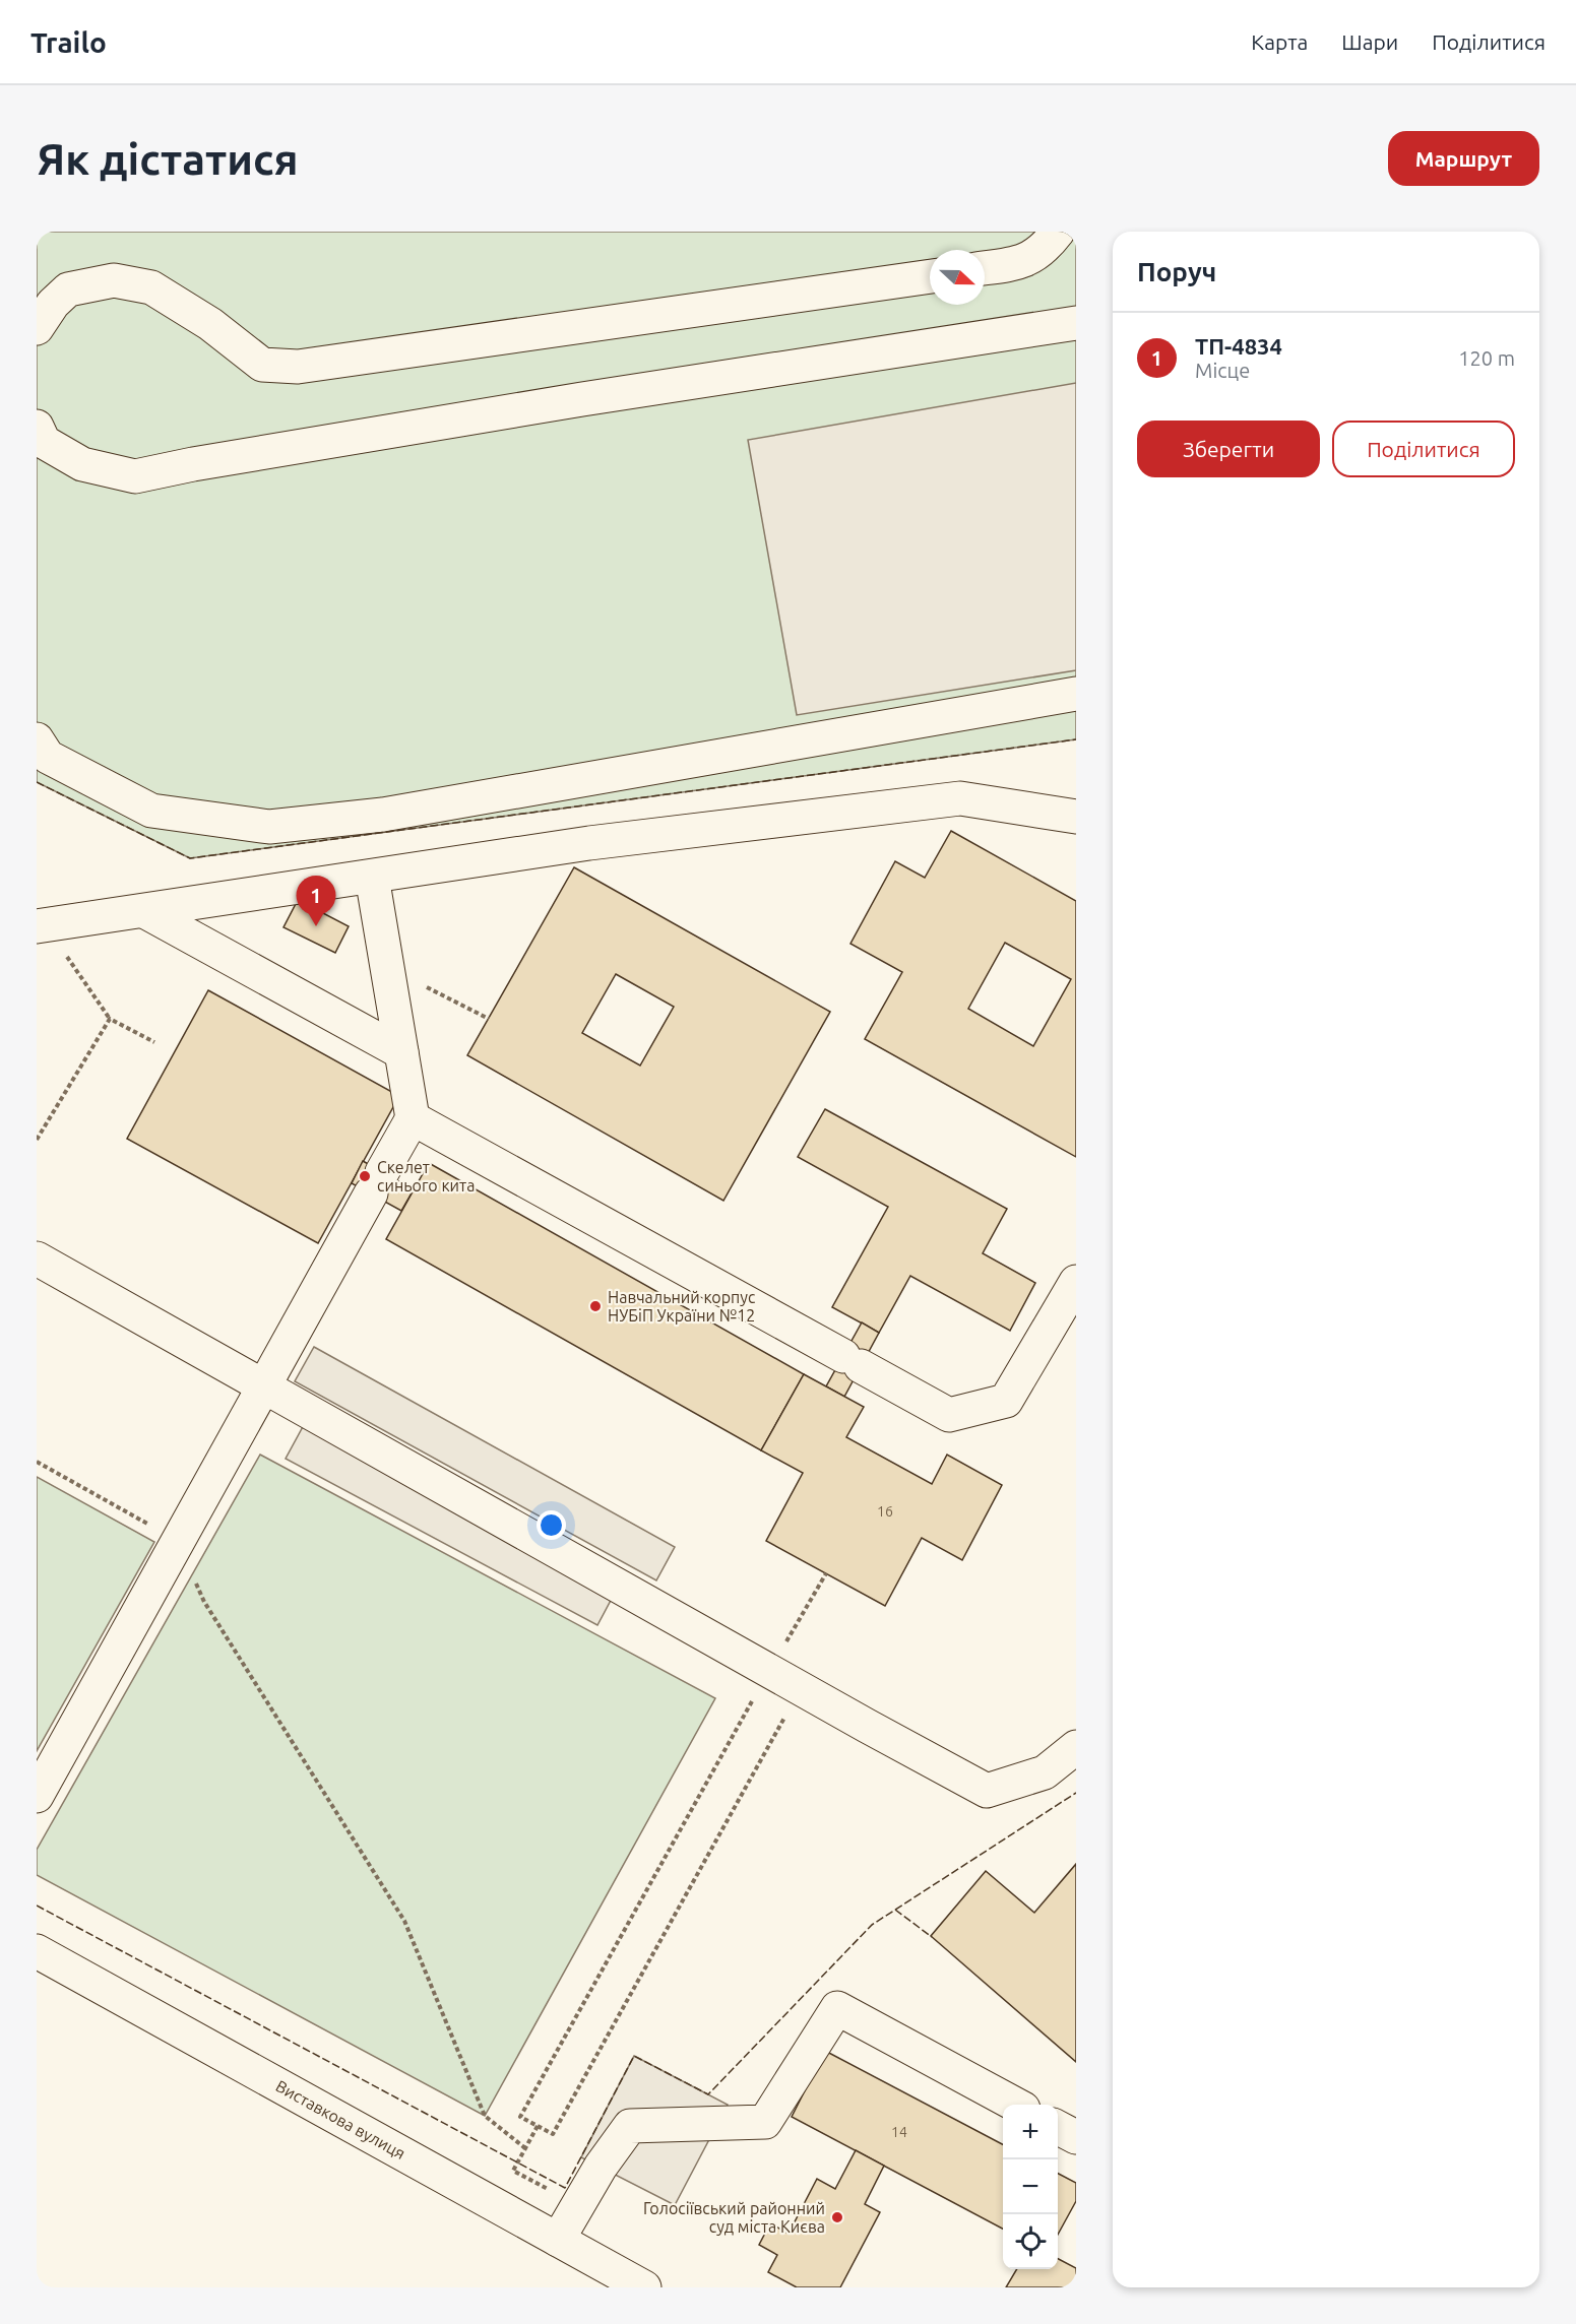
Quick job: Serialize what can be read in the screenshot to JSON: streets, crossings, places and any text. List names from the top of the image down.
{
  "streets": {
    "street": ["Виставкова вулиця"]
  },
  "places": ["Скелет синього кита", "Навчальний корпус НУБіП України №12", "Голосіївський районний суд міста Києва"],
  "house_numbers": ["16", "14"],
  "north": "right",
  "page": {
    "header": "Trailo",
    "nav": ["Карта", "Шари", "Поділитися"],
    "buttons": [
      "Маршрут",
      ["Зберегти", "Поділитися"]
    ],
    "title": "Як дістатися",
    "heading": "Поруч",
    "list": [
      {
        "mark": "1",
        "name": "ТП-4834",
        "note": "Місце",
        "value": "120 m"
      }
    ],
    "pins": "1",
    "map_buttons": ["+", "−"]
  }
}
